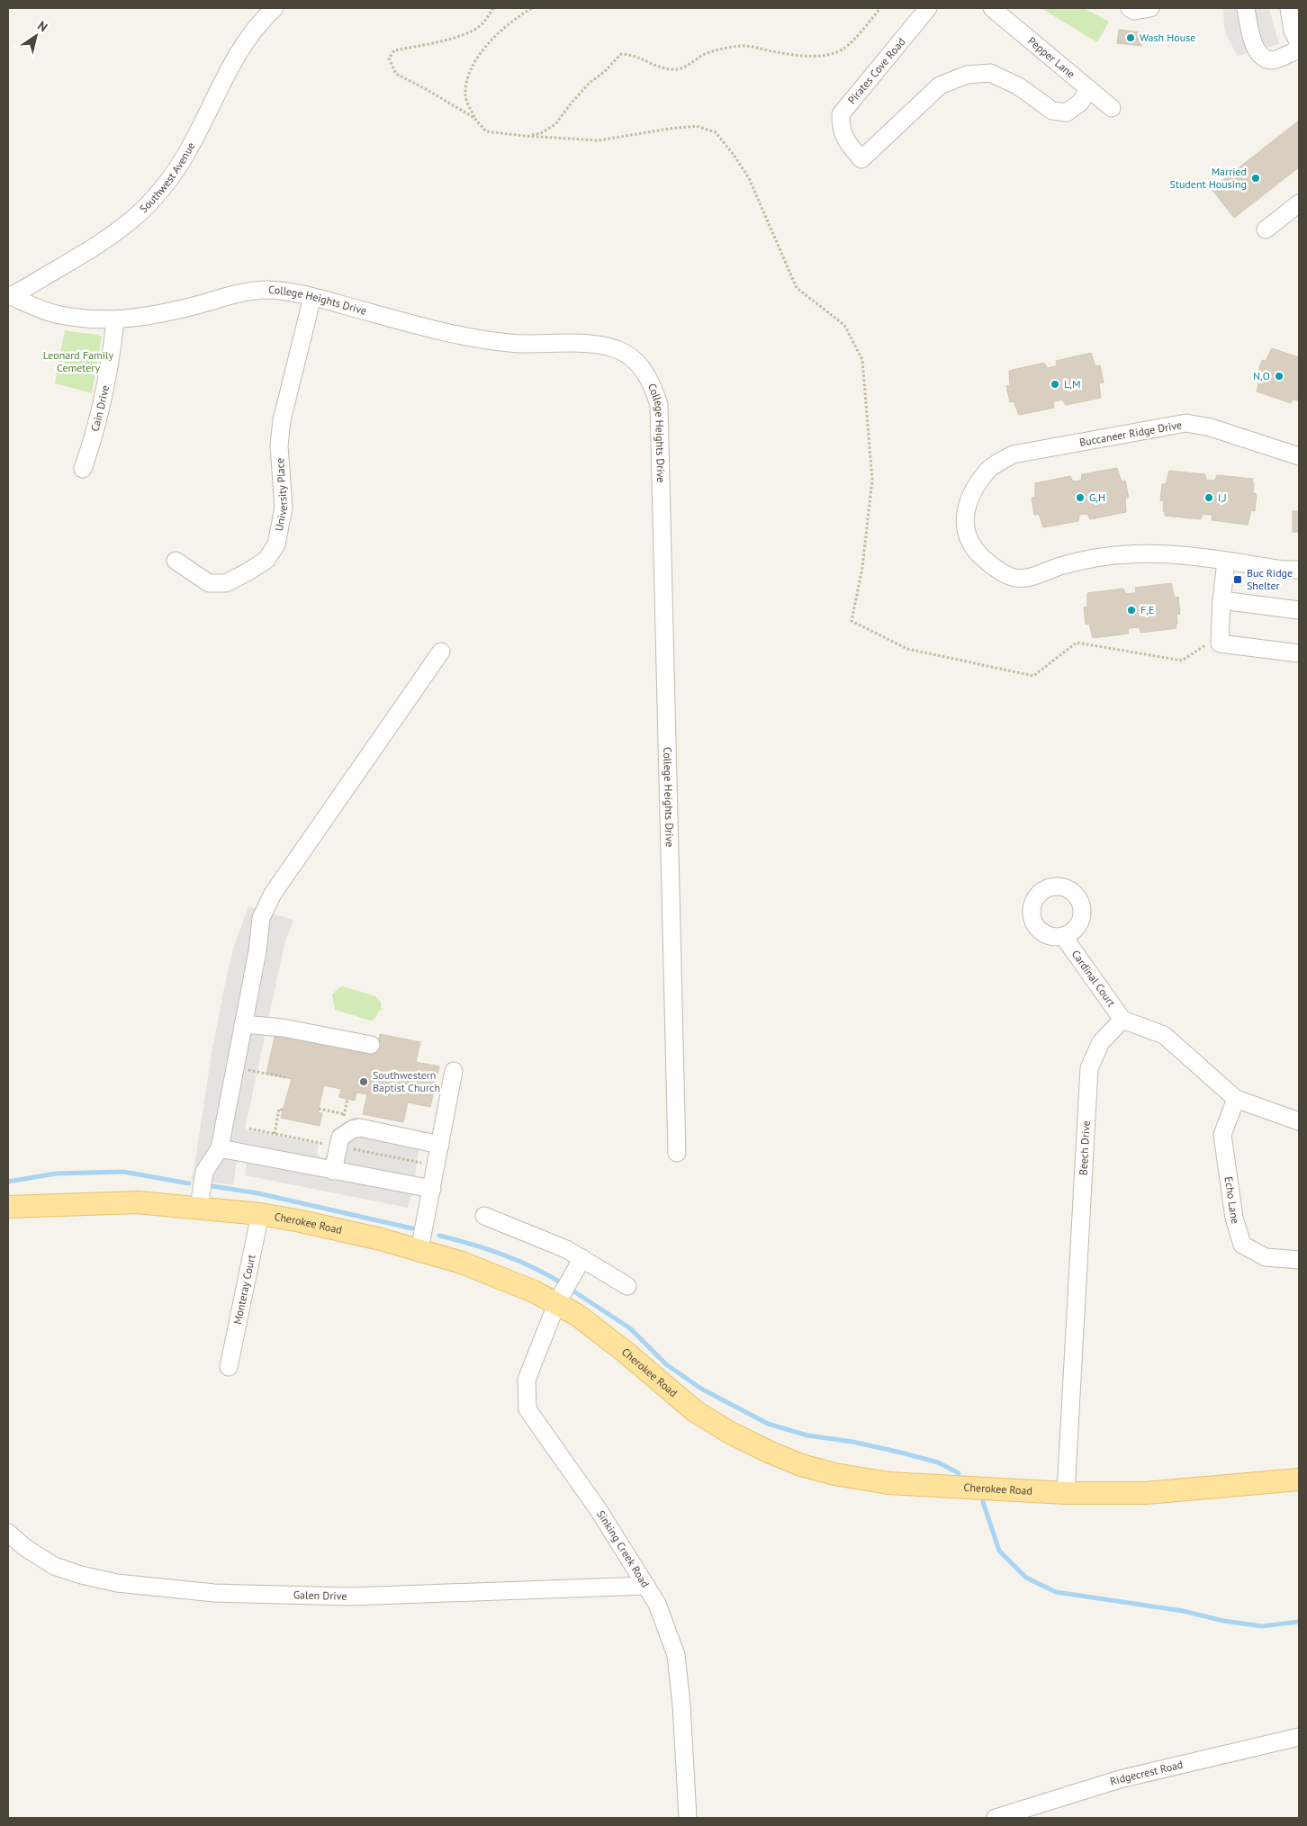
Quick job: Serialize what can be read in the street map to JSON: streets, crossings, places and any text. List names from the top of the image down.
{
  "streets": {
    "main road": ["Cherokee Road"],
    "street": [
      "Pepper Lane",
      "Pirates Cove Road",
      "Southwest Avenue",
      "College Heights Drive",
      "Cain Drive",
      "Buccaneer Ridge Drive",
      "University Place",
      "Cardinal Court",
      "Beech Drive",
      "Echo Lane",
      "Monteray Court",
      "Sinking Creek Road",
      "Galen Drive",
      "Ridgecrest Road"
    ]
  },
  "crossings": [
    ["Pepper Lane", "Pirates Cove Road"],
    ["Southwest Avenue", "College Heights Drive"],
    ["College Heights Drive", "Cain Drive"],
    ["College Heights Drive", "University Place"],
    ["Cardinal Court", "Beech Drive"],
    ["Beech Drive", "Cherokee Road"],
    ["Cherokee Road", "Monteray Court"],
    ["Cherokee Road", "Sinking Creek Road"],
    ["Sinking Creek Road", "Galen Drive"]
  ],
  "parks": ["Leonard Family Cemetery"],
  "places": {
    "other": [
      "Wash House",
      "Married Student Housing",
      "N,O",
      "L,M",
      "G,H",
      "I,J",
      "F,E",
      "Southwestern Baptist Church"
    ],
    "transit": ["Buc Ridge Shelter"]
  },
  "north": "top right"
}
